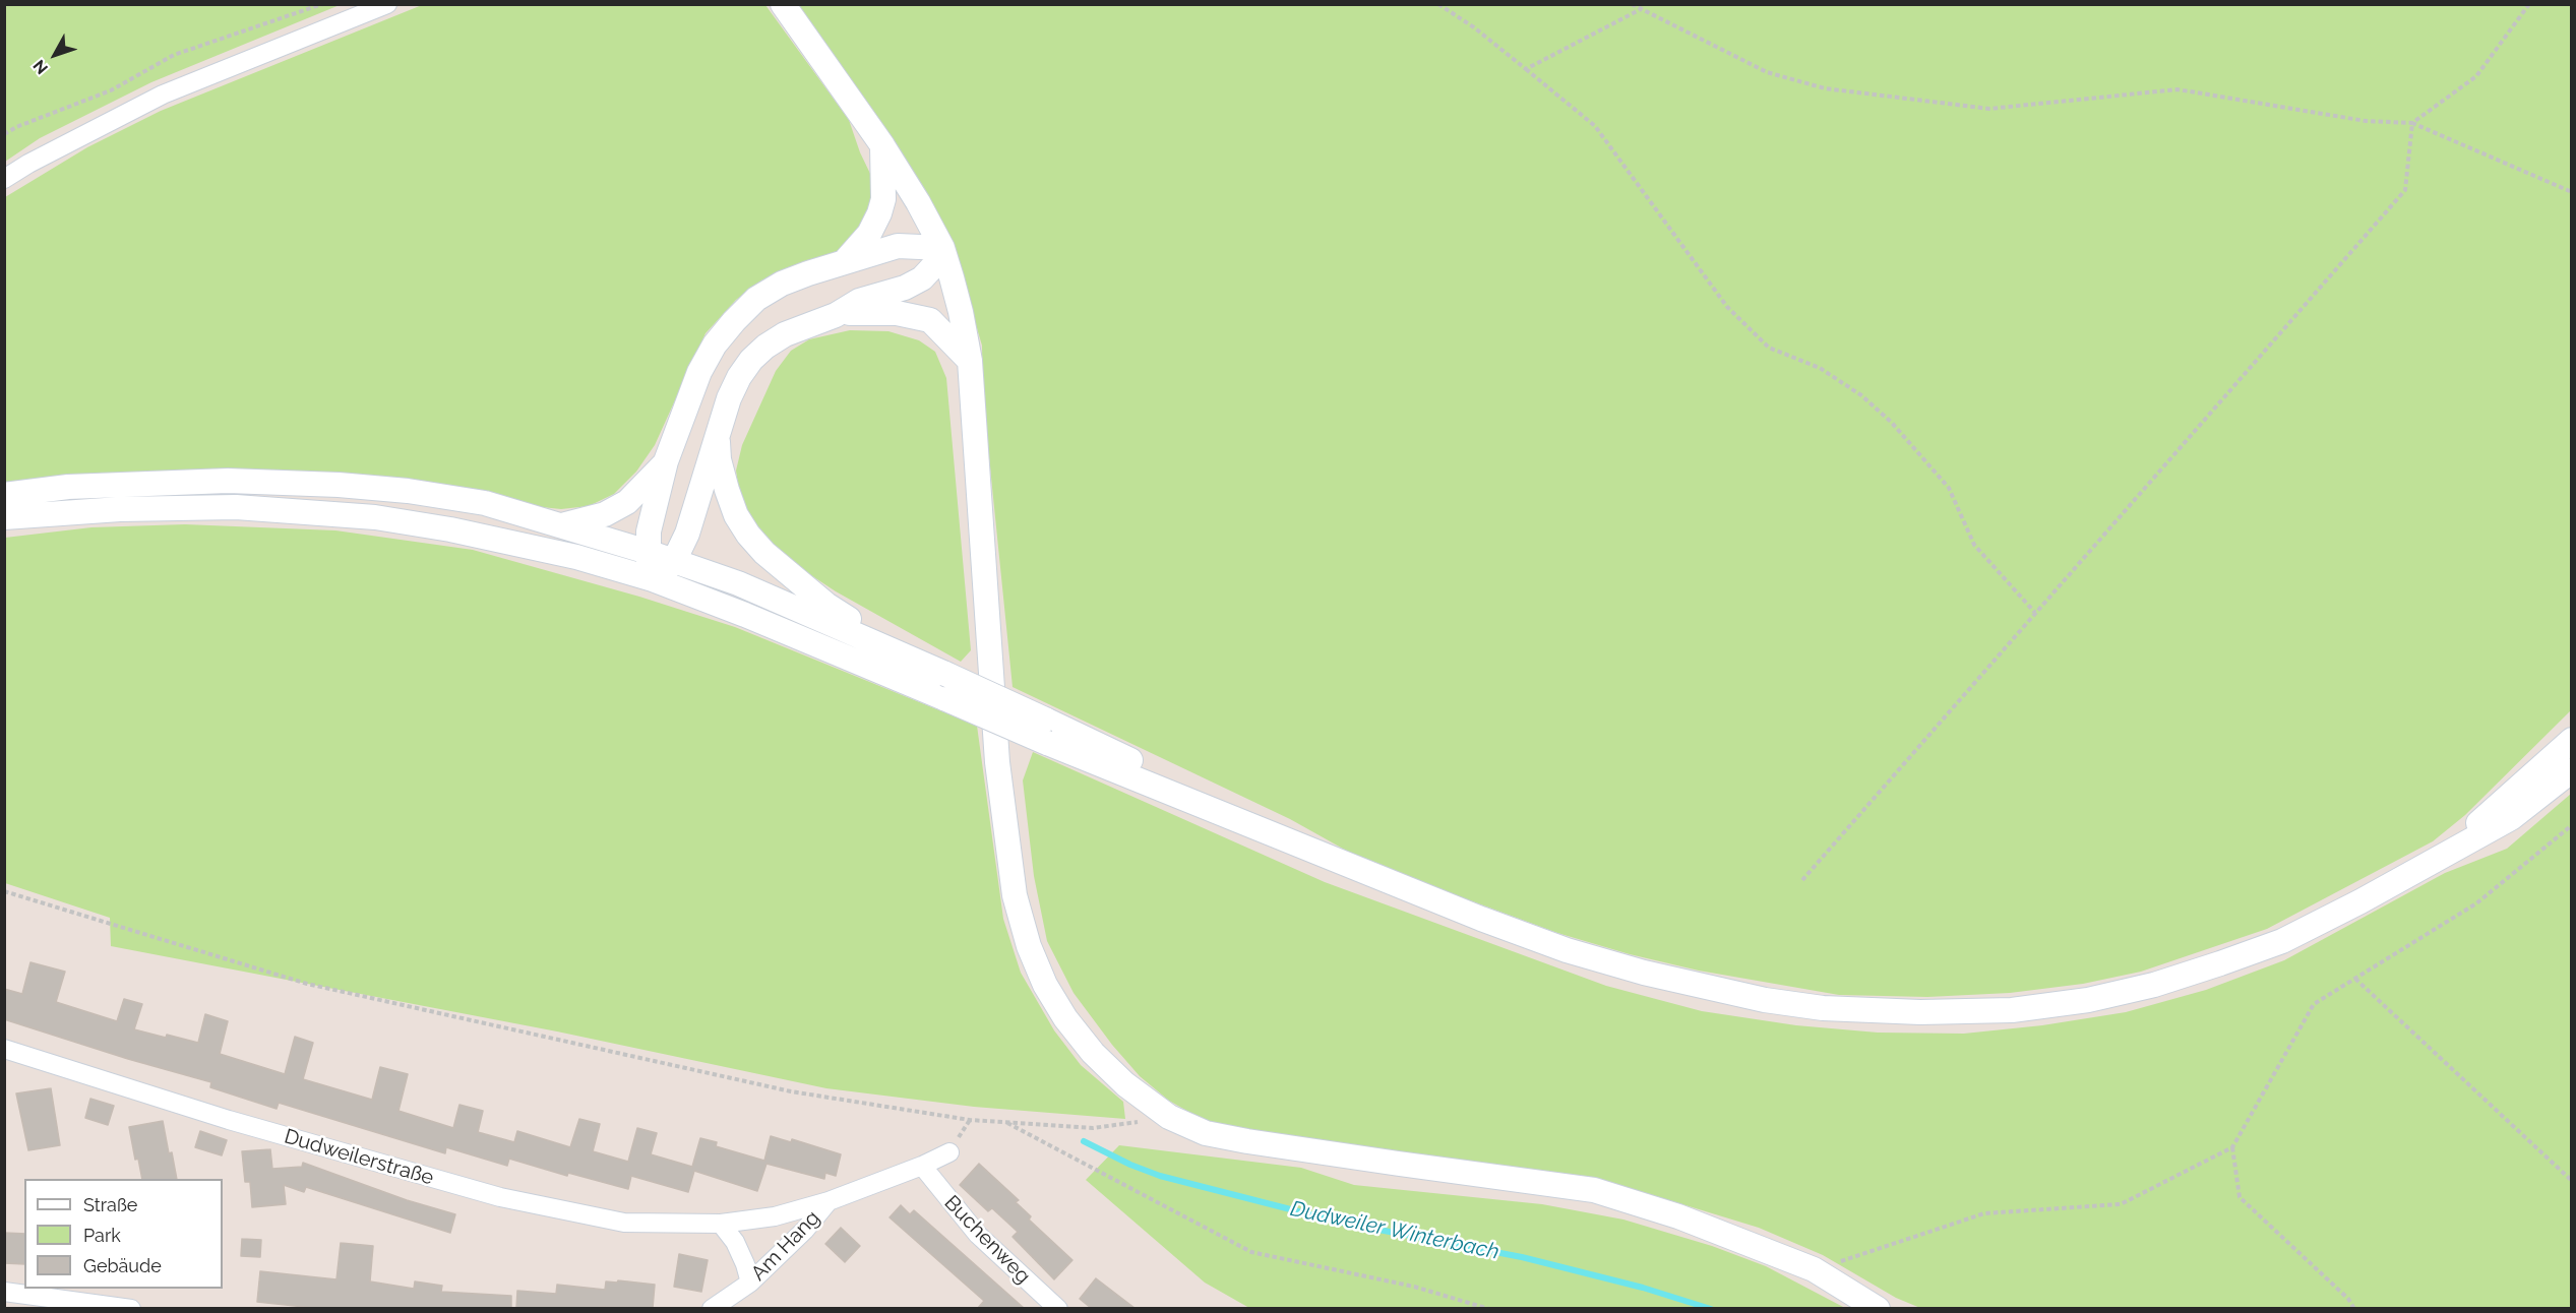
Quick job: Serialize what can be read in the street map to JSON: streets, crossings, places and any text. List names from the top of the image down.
{
  "streets": {
    "street": ["Dudweilerstraße", "Buchenweg", "Am Hang"]
  },
  "crossings": [
    ["Dudweilerstraße", "Buchenweg"],
    ["Dudweilerstraße", "Am Hang"]
  ],
  "water": ["Dudweiler Winterbach"],
  "legend": ["Straße", "Park", "Gebäude"],
  "north": "bottom left"
}
